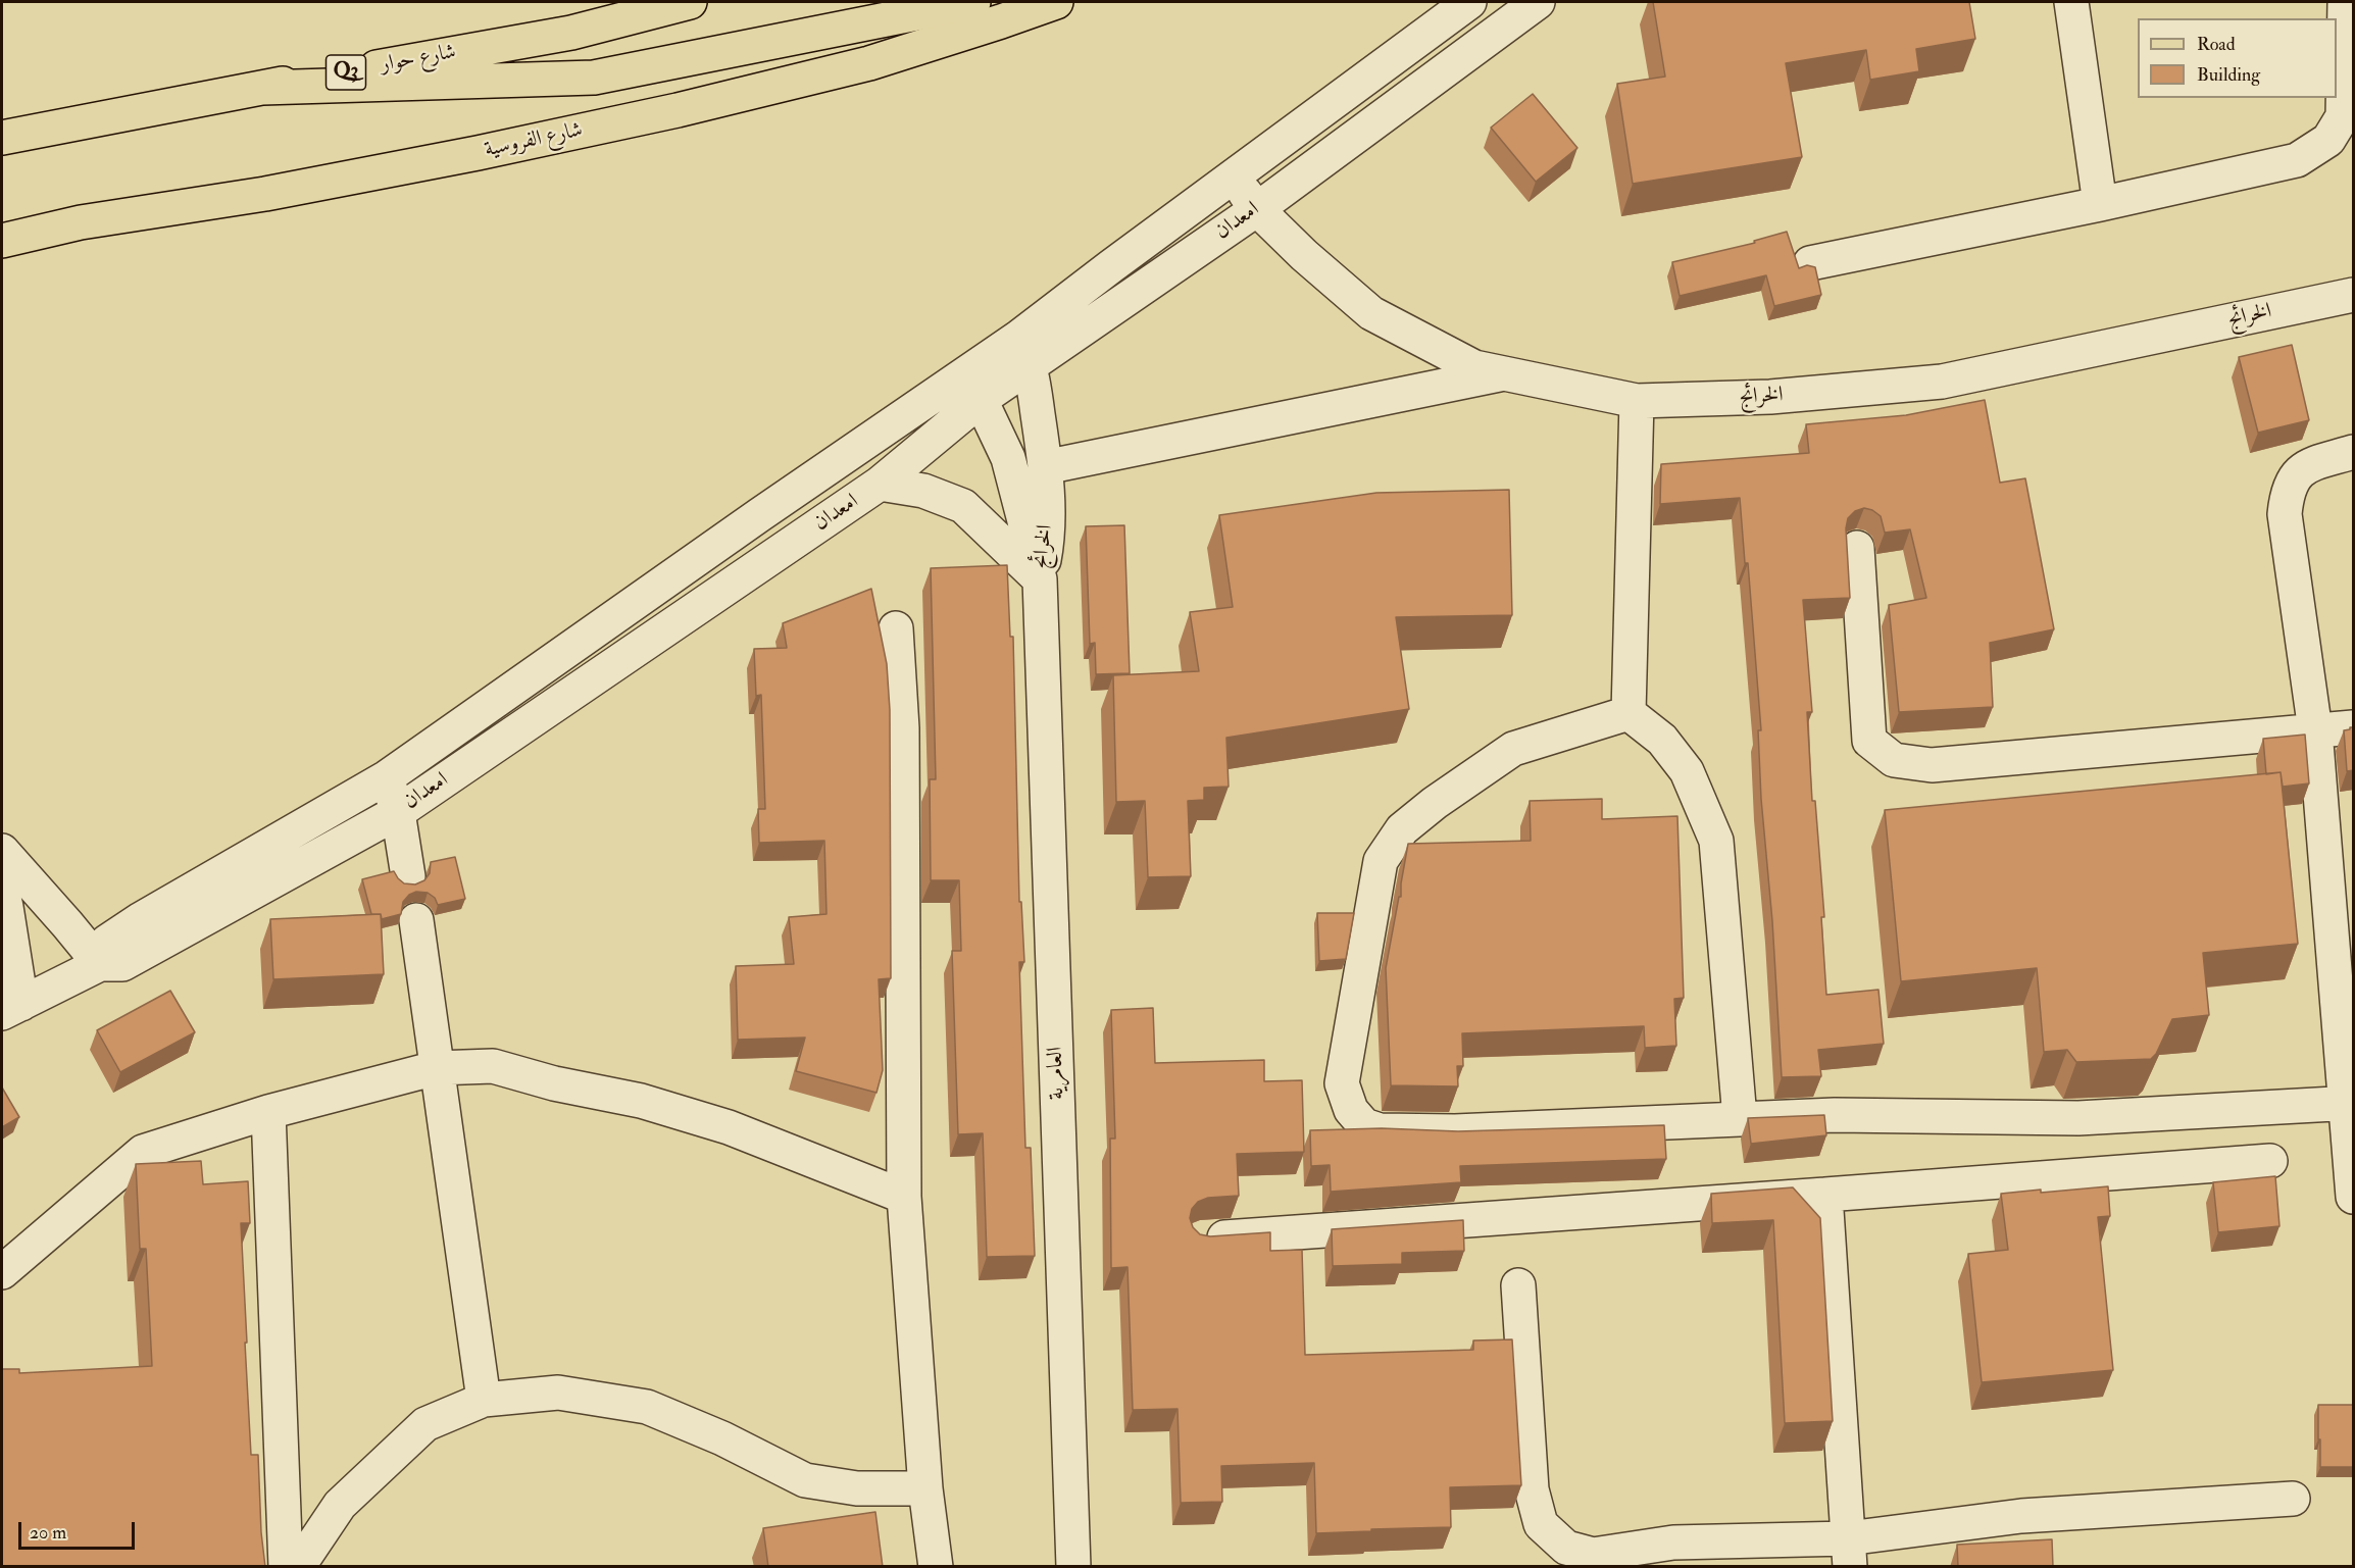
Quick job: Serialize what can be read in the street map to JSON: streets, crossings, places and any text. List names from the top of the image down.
{
  "streets": {
    "main road": ["شارع حوار", "Q3", "شارع الفروسية"],
    "street": ["امعدان", "الخرائج", "العامرية"]
  },
  "crossings": [
    ["امعدان", "الخرائج"],
    ["الخرائج", "العامرية"]
  ],
  "legend": ["Road", "Building"],
  "scale_bar": "20 m"
}
